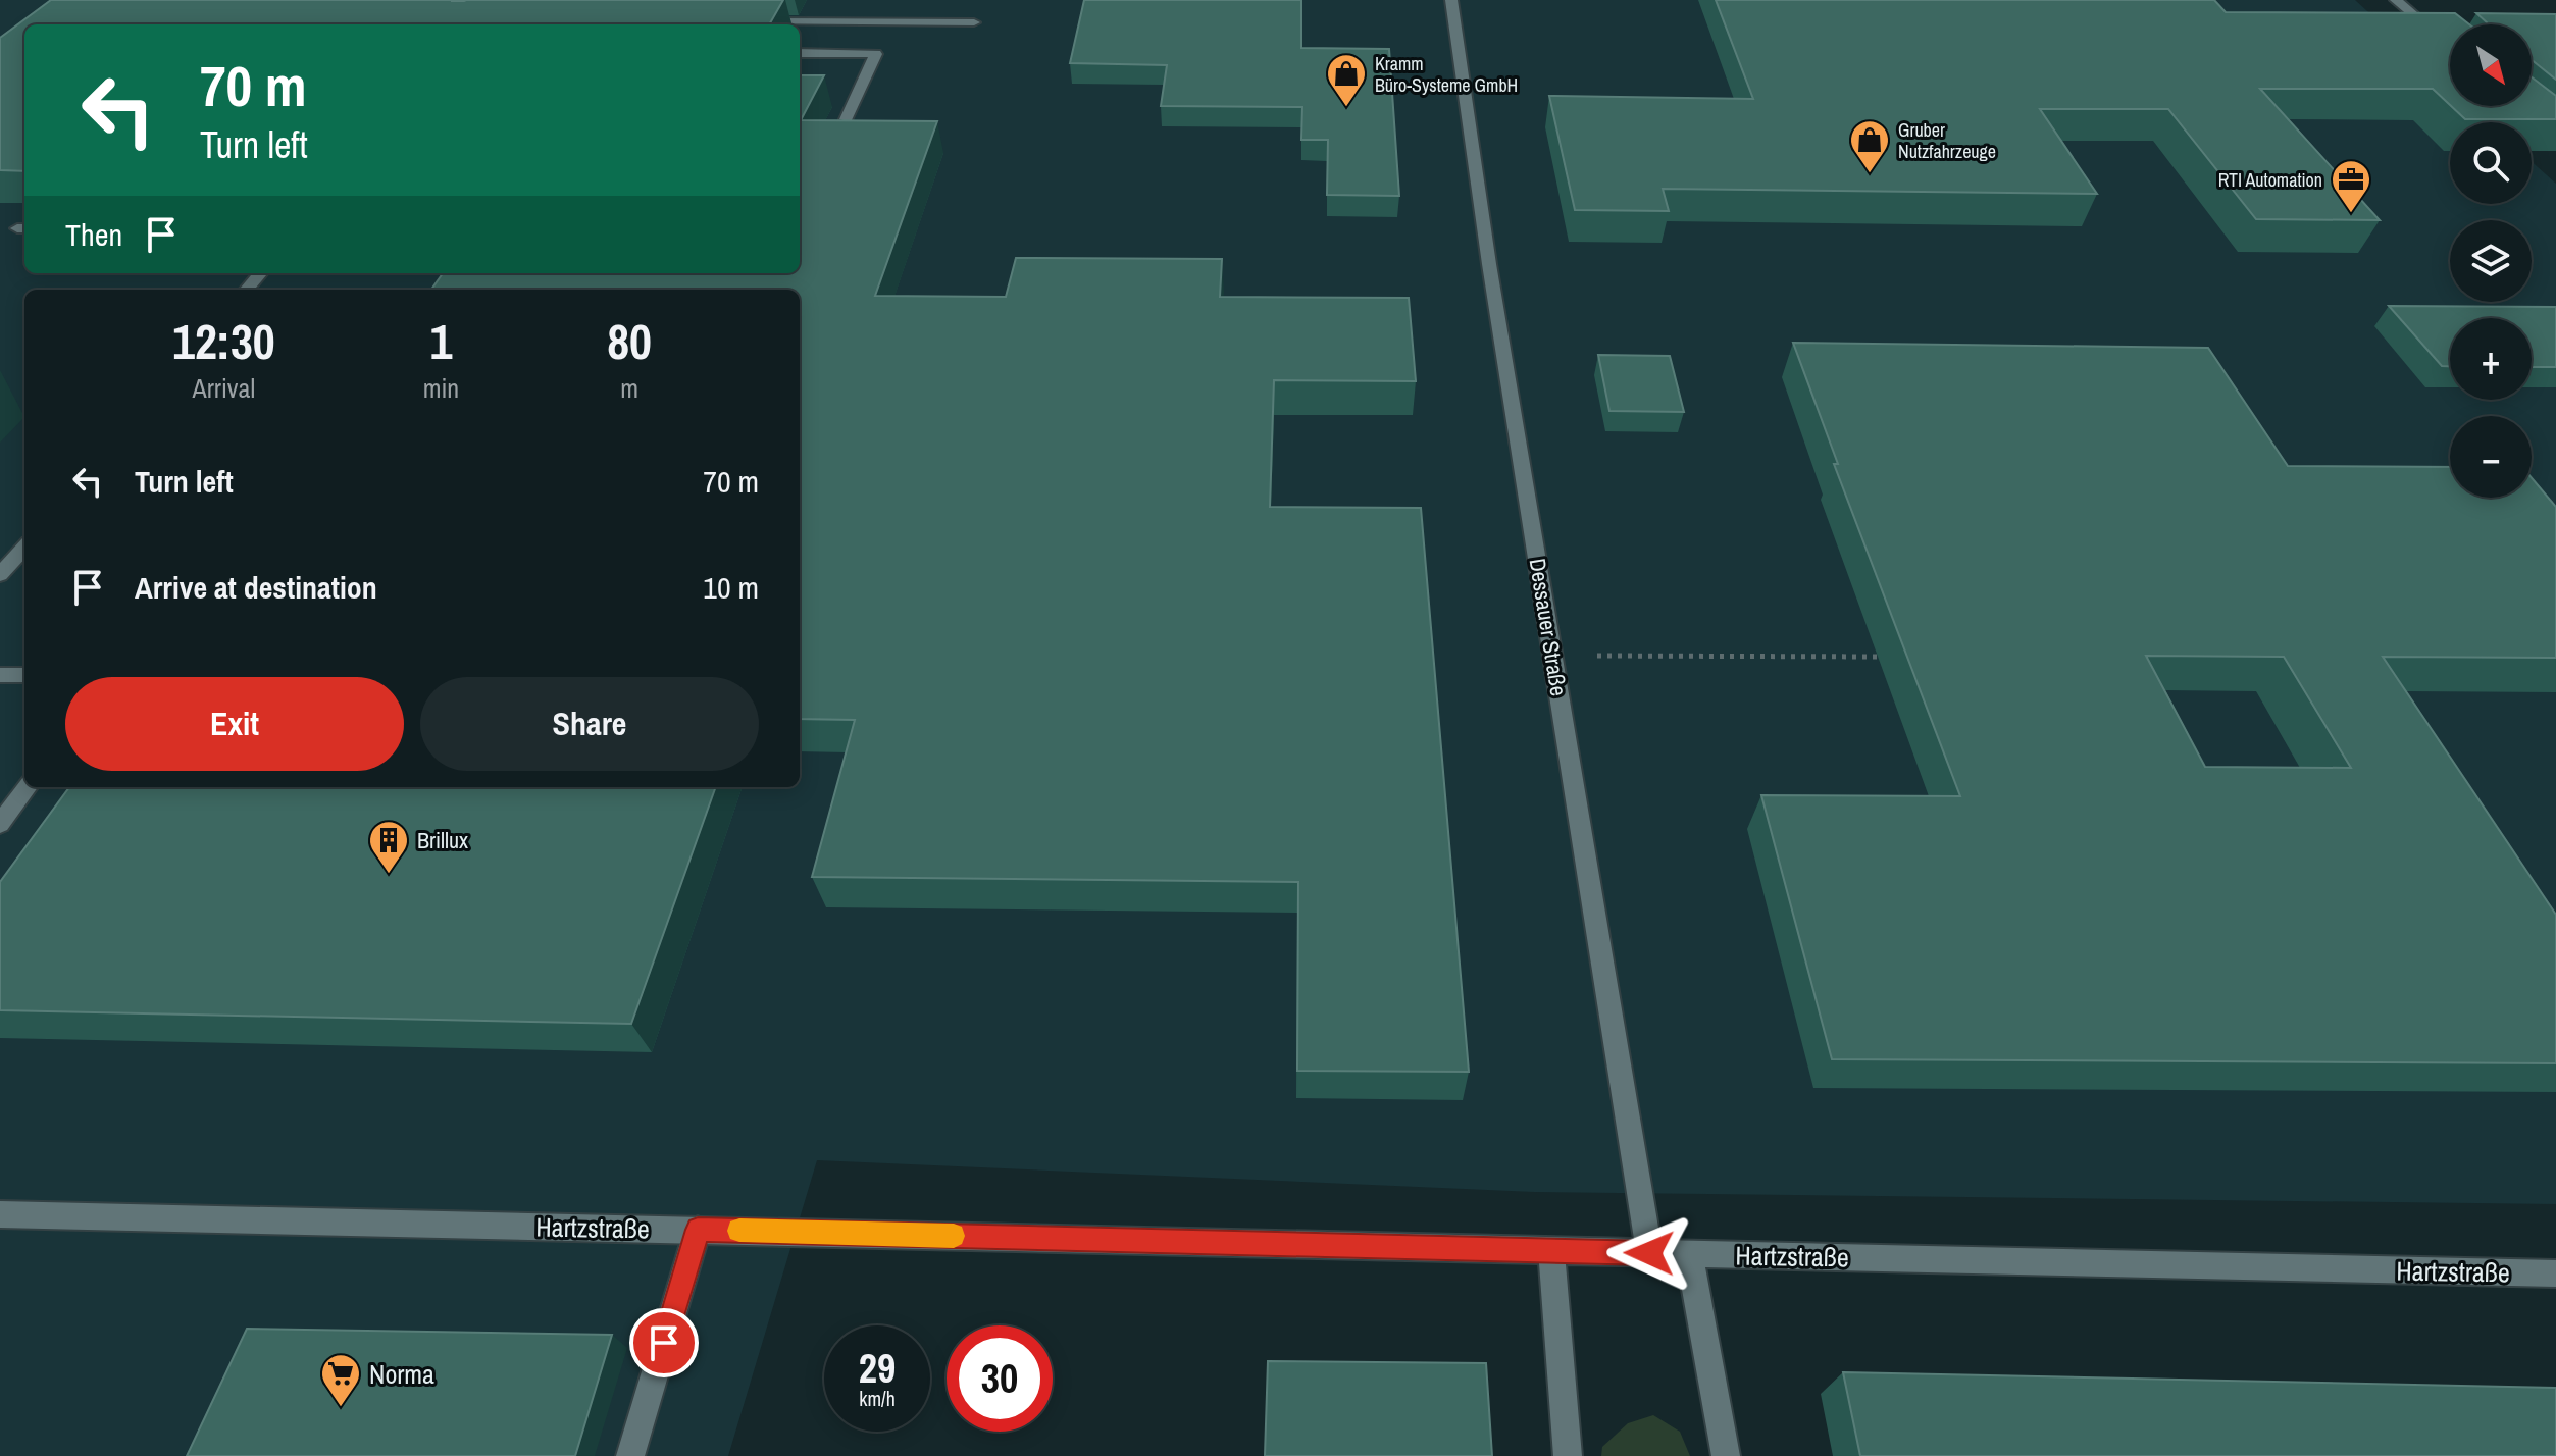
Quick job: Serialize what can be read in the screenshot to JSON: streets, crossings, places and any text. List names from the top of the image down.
{
  "streets": {
    "street": ["Dessauer Straße", "Hartzstraße"]
  },
  "crossings": [
    ["Dessauer Straße", "Hartzstraße"]
  ],
  "places": {
    "shop": ["Kramm Büro-Systeme GmbH", "Gruber Nutzfahrzeuge"],
    "office": ["RTI Automation"],
    "building": ["Brillux"],
    "supermarket": ["Norma"]
  },
  "north": "bottom right",
  "page": {
    "map_buttons": ["+", "−"],
    "turn": ["70 m", "Turn left"],
    "then": "Then",
    "eta": [
      "12:30",
      "Arrival",
      "1",
      "min",
      "80",
      "m"
    ],
    "list": [
      {
        "name": "Turn left",
        "value": "70 m"
      },
      {
        "name": "Arrive at destination",
        "value": "10 m"
      }
    ],
    "buttons": ["Exit", "Share"],
    "speed": "29 km/h",
    "limit": "30"
  }
}
